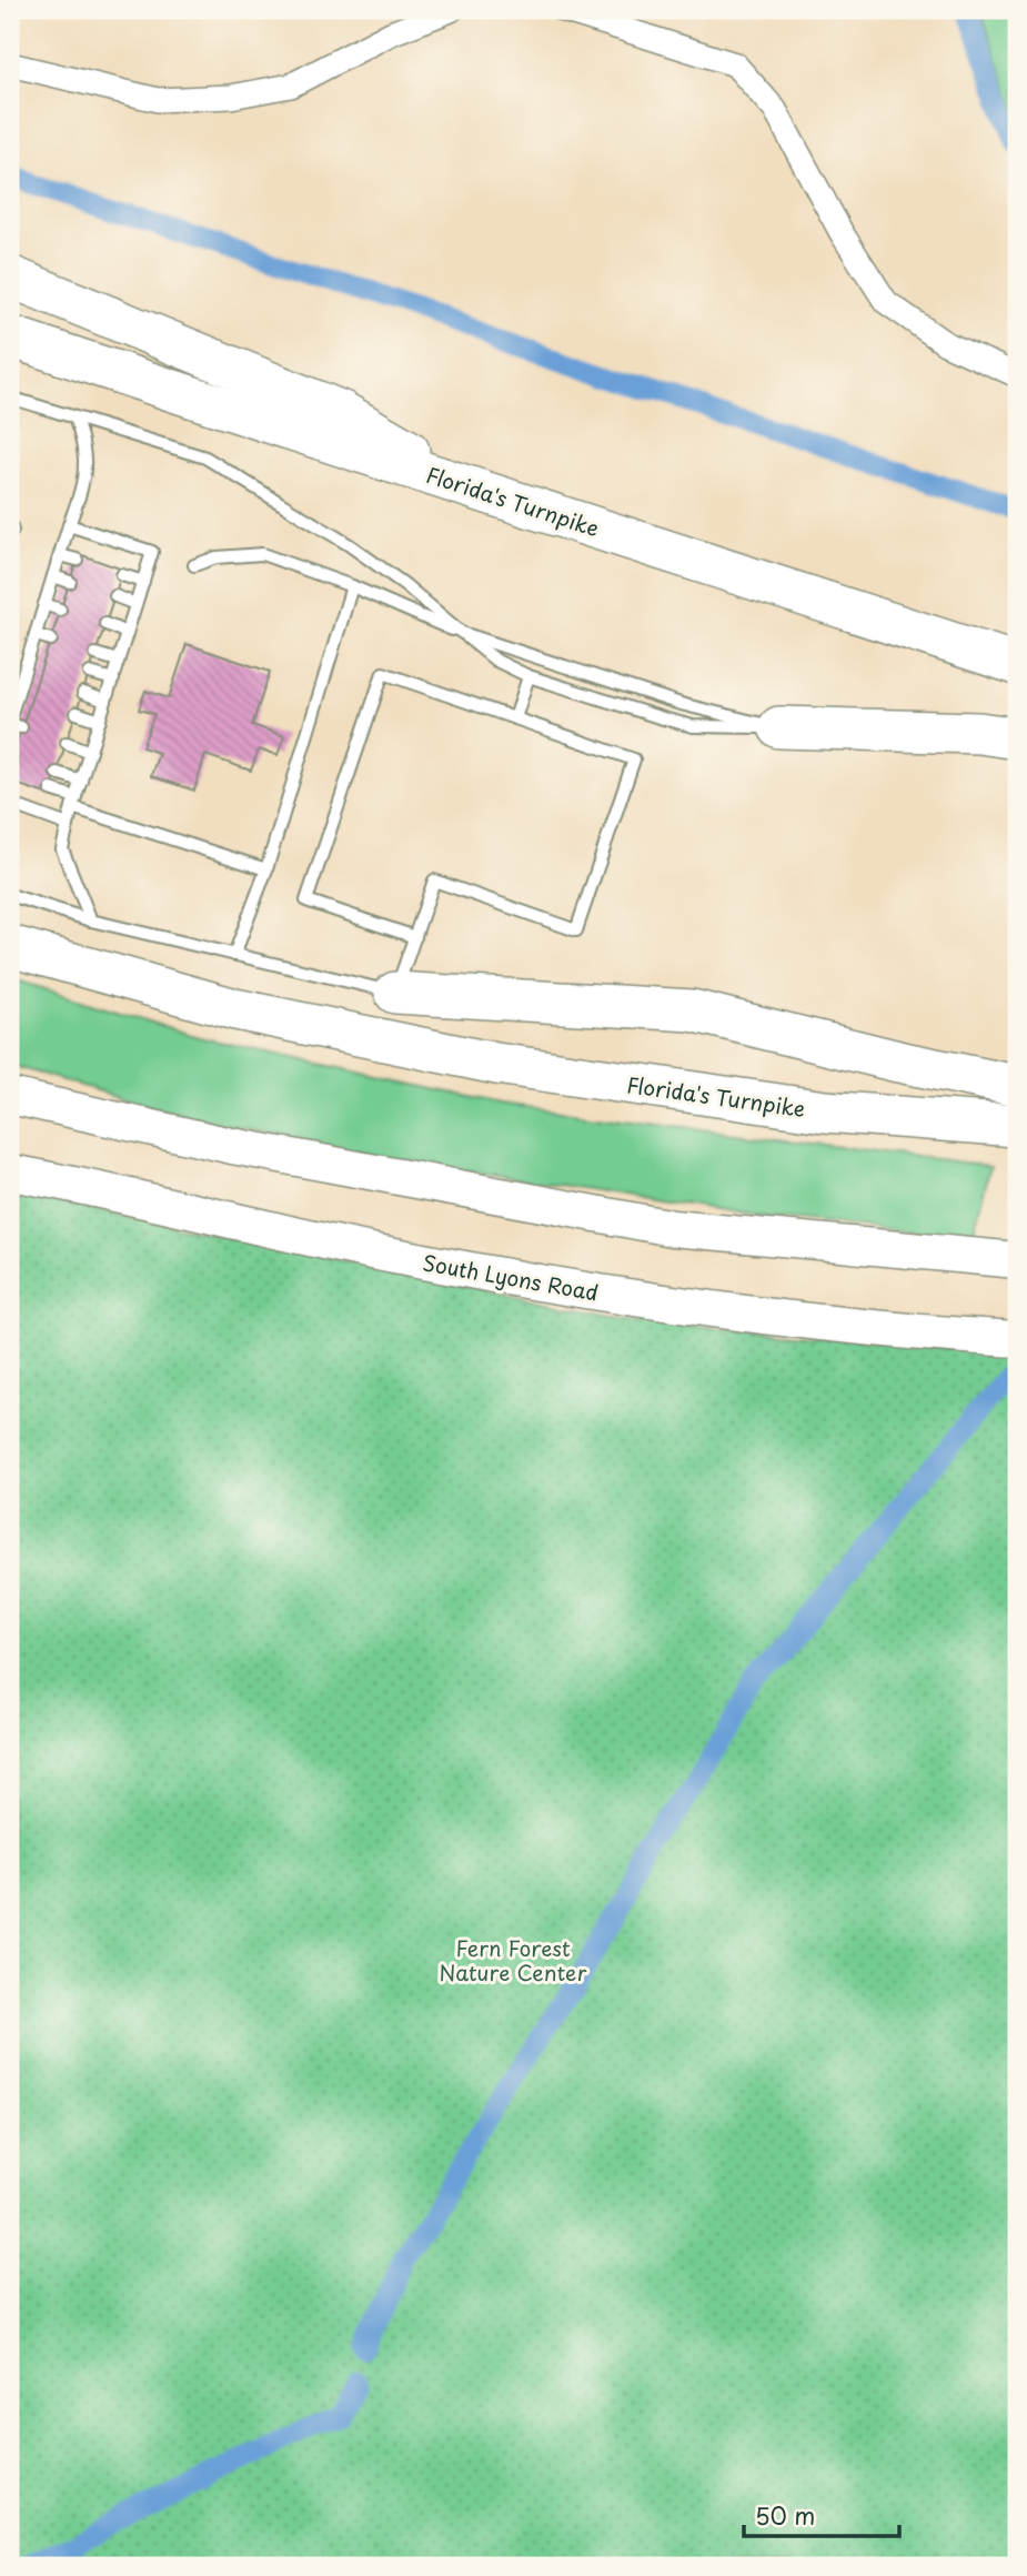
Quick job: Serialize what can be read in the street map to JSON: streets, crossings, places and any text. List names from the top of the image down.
{
  "streets": {
    "highway": ["Florida's Turnpike"],
    "main road": ["South Lyons Road"]
  },
  "parks": ["Fern Forest Nature Center"],
  "scale_bar": "50 m"
}
